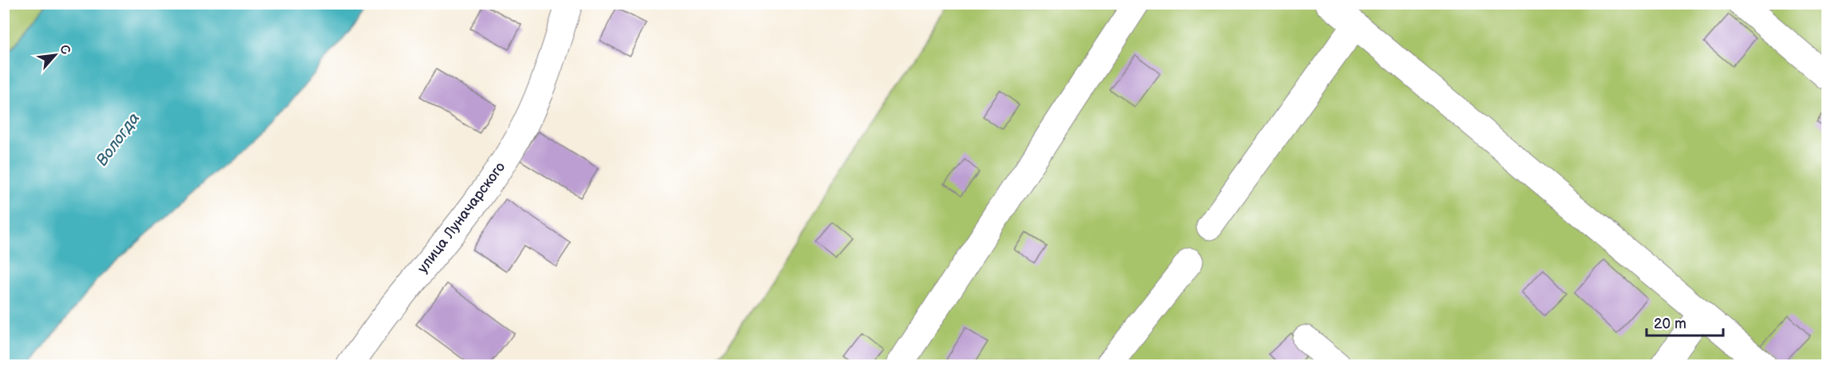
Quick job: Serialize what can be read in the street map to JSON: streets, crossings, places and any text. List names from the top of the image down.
{
  "streets": {
    "street": ["улица Луначарского"]
  },
  "water": ["Вологда"],
  "scale_bar": "20 m",
  "north": "top right"
}
